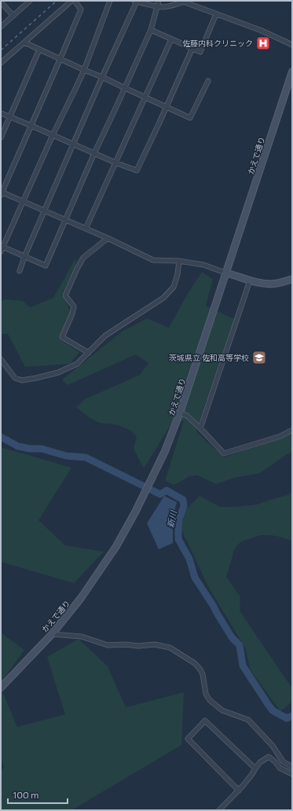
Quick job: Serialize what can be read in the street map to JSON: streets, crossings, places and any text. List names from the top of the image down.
{
  "streets": {
    "street": ["かえで通り"]
  },
  "water": ["新川"],
  "places": {
    "hospital": ["佐藤内科クリニック"],
    "school or university": ["茨城県立 佐和高等学校"]
  },
  "scale_bar": "100 m"
}
